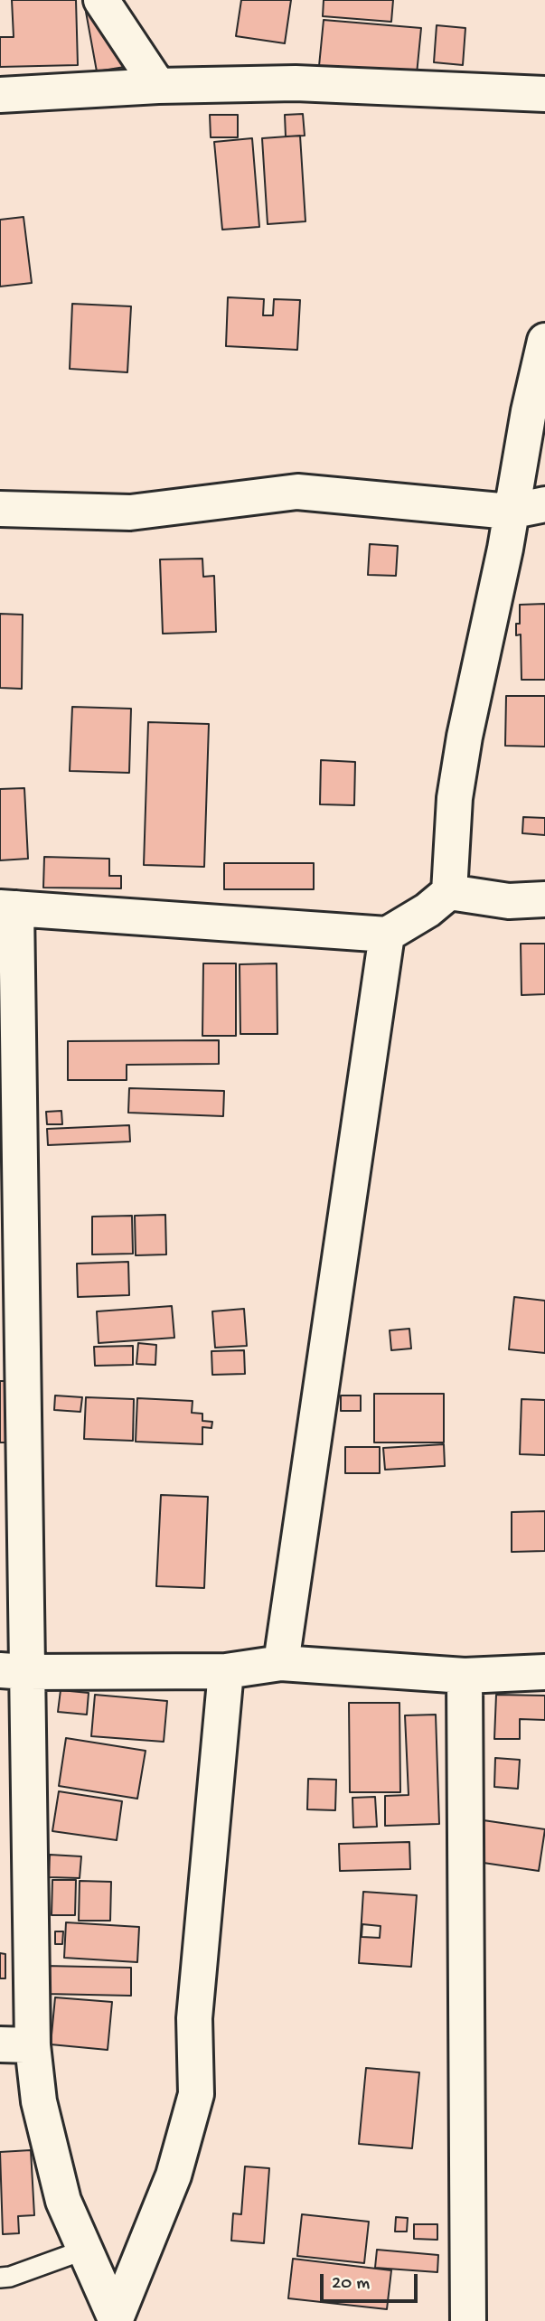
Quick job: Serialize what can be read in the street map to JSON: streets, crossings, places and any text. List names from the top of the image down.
{
  "scale_bar": "20 m"
}
